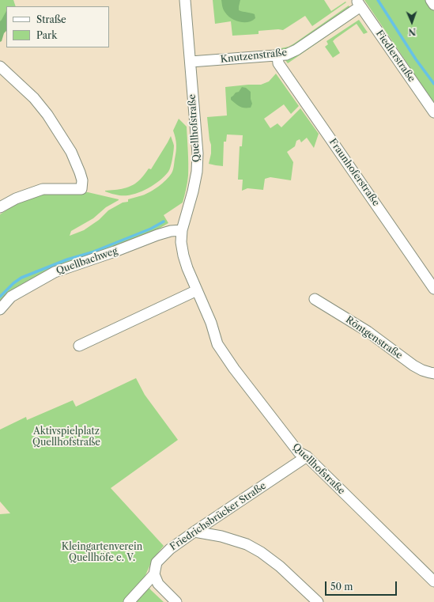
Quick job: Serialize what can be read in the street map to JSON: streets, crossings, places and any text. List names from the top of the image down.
{
  "streets": {
    "street": [
      "Knutzenstraße",
      "Fiedlerstraße",
      "Quellhofstraße",
      "Fraunhoferstraße",
      "Quellbachweg",
      "Röntgenstraße",
      "Friedrichsbrücker Straße"
    ]
  },
  "crossings": [
    ["Knutzenstraße", "Fiedlerstraße"],
    ["Knutzenstraße", "Quellhofstraße"],
    ["Knutzenstraße", "Fraunhoferstraße"],
    ["Quellhofstraße", "Quellbachweg"],
    ["Quellhofstraße", "Friedrichsbrücker Straße"]
  ],
  "parks": ["Aktivspielplatz Quellhofstraße", "Kleingartenverein Quellhöfe e. V."],
  "legend": ["Straße", "Park"],
  "scale_bar": "50 m",
  "north": "bottom"
}
